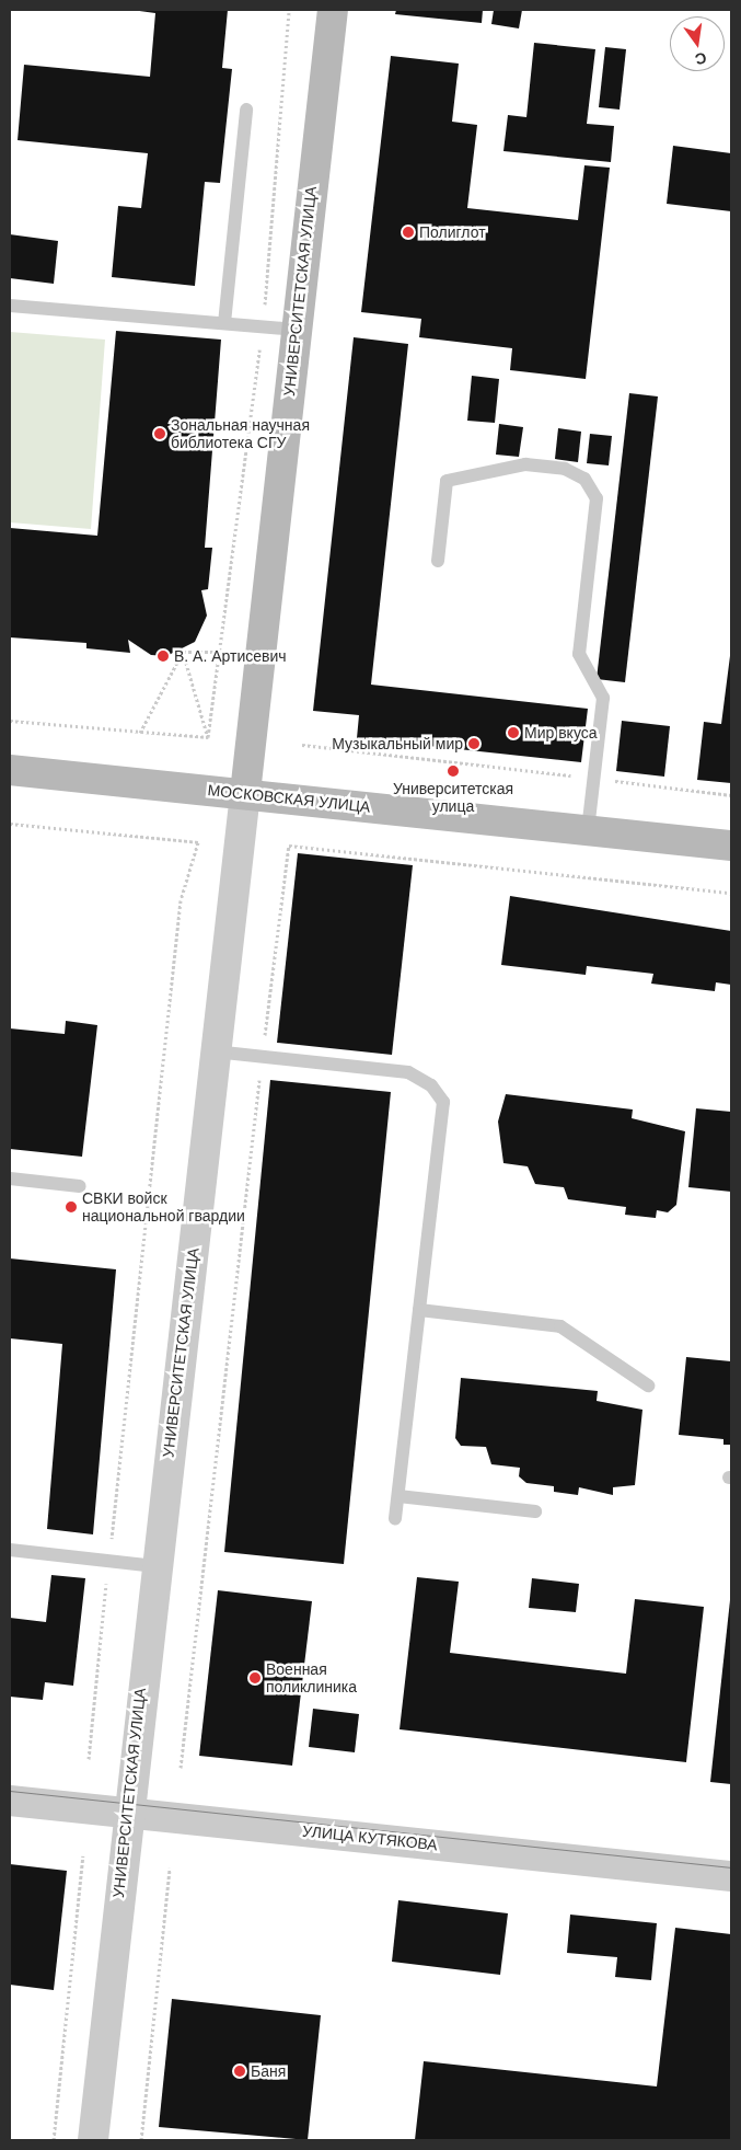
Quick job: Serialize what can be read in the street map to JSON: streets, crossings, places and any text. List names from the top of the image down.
{
  "streets": {
    "main road": ["УНИВЕРСИТЕТСКАЯ УЛИЦА", "МОСКОВСКАЯ УЛИЦА"],
    "street": ["УЛИЦА КУТЯКОВА"]
  },
  "crossings": [
    ["УНИВЕРСИТЕТСКАЯ УЛИЦА", "МОСКОВСКАЯ УЛИЦА"],
    ["УНИВЕРСИТЕТСКАЯ УЛИЦА", "УЛИЦА КУТЯКОВА"]
  ],
  "places": [
    "Полиглот",
    "Зональная научная библиотека СГУ",
    "В. А. Артисевич",
    "Мир вкуса",
    "Музыкальный мир",
    "Университетская улица",
    "СВКИ войск национальной гвардии",
    "Военная поликлиника",
    "Баня"
  ],
  "north": "bottom"
}
